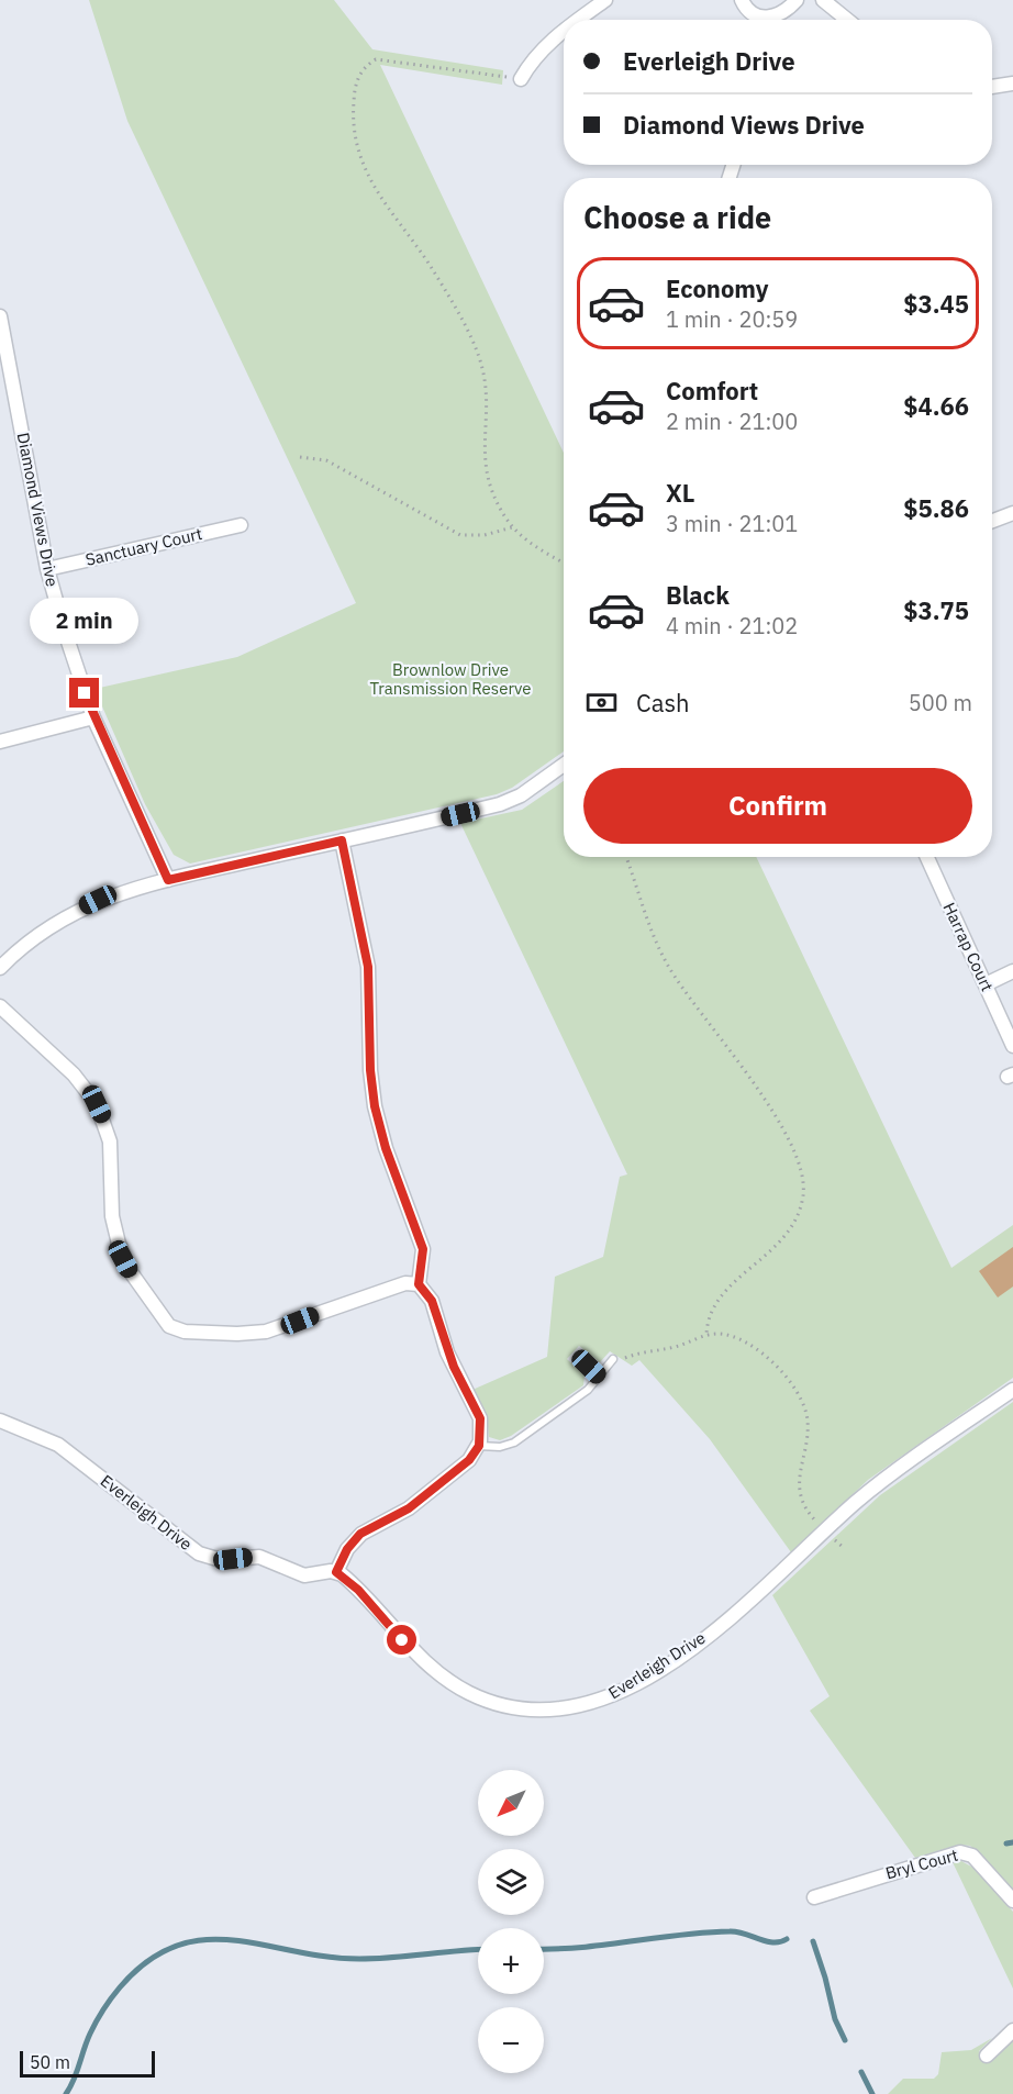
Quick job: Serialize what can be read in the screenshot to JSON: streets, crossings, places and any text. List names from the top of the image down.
{
  "streets": {
    "street": [
      "Diamond Views Drive",
      "Sanctuary Court",
      "Harrap Court",
      "Everleigh Drive",
      "Bryl Court"
    ]
  },
  "crossings": [
    ["Diamond Views Drive", "Sanctuary Court"]
  ],
  "parks": ["Brownlow Drive Transmission Reserve"],
  "scale_bar": "50 m",
  "north": "bottom left",
  "page": {
    "banner": ["Everleigh Drive", "Diamond Views Drive"],
    "heading": "Choose a ride",
    "list": [
      {
        "name": "Economy",
        "note": "1 min · 20:59",
        "value": "$3.45"
      },
      {
        "name": "Comfort",
        "note": "2 min · 21:00",
        "value": "$4.66"
      },
      {
        "name": "XL",
        "note": "3 min · 21:01",
        "value": "$5.86"
      },
      {
        "name": "Black",
        "note": "4 min · 21:02",
        "value": "$3.75"
      }
    ],
    "bubble": "2 min",
    "pay": ["Cash", "500 m"],
    "buttons": "Confirm",
    "map_buttons": ["+", "−"],
    "scale": "50 m"
  }
}
